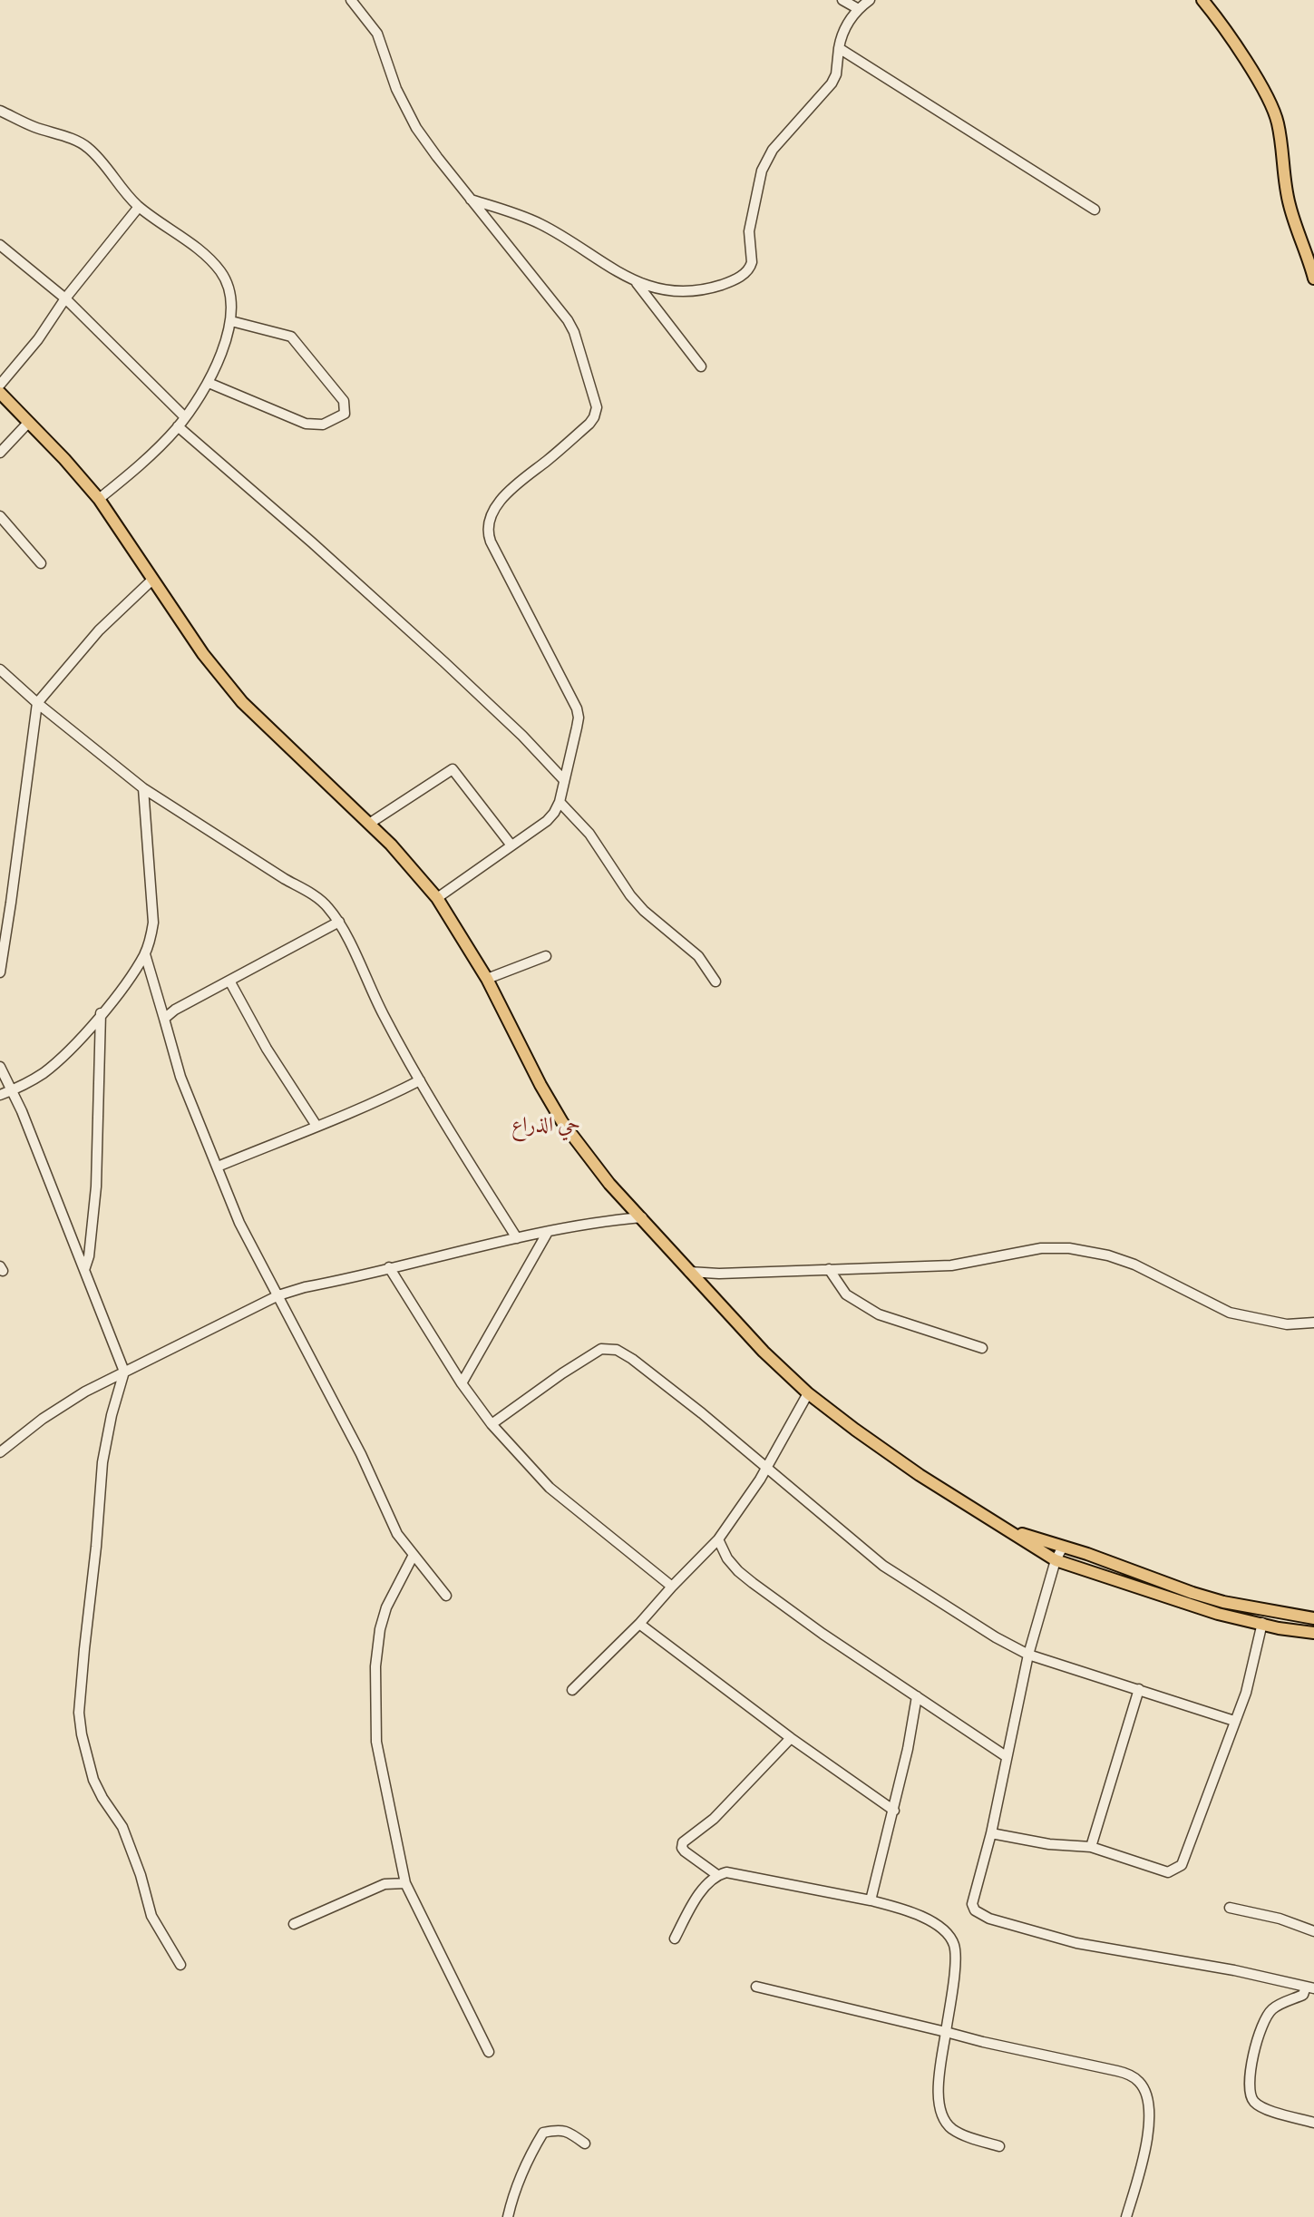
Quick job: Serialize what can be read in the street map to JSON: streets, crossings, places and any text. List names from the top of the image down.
{
  "districts": ["حي الذراع"]
}
